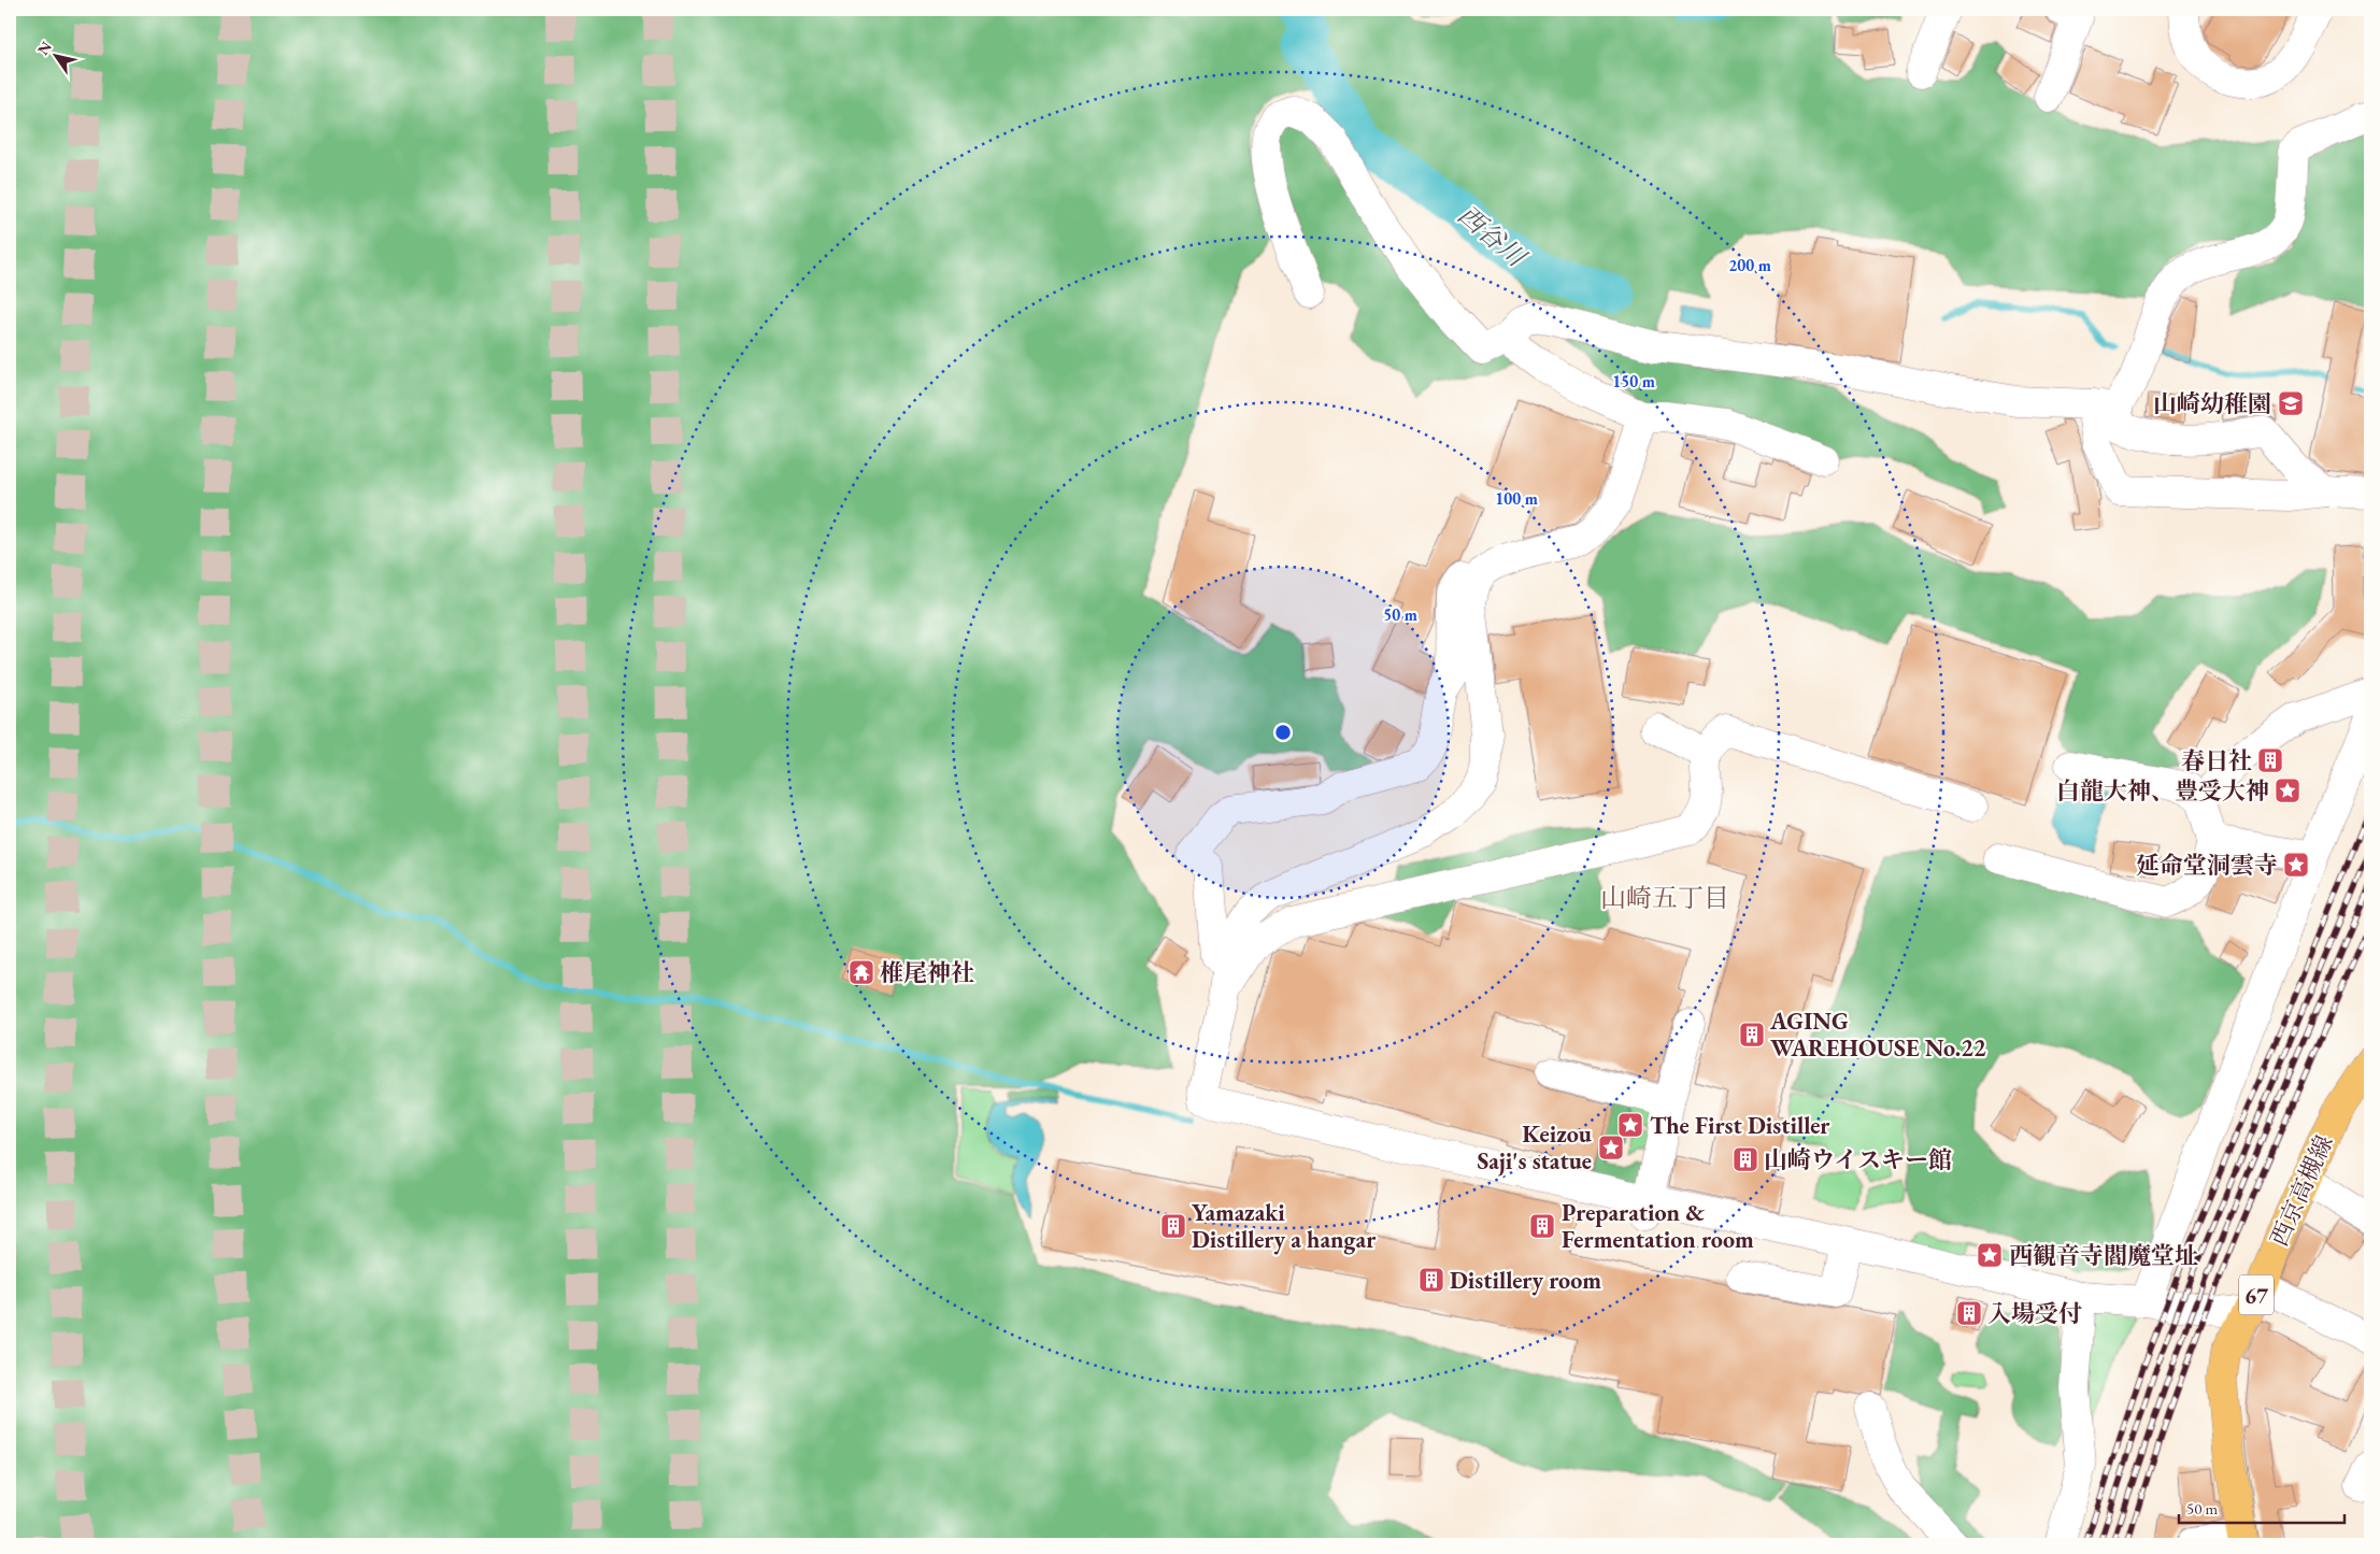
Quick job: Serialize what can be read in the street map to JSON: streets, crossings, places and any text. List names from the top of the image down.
{
  "streets": {
    "main road": ["西京高槻線", "67"]
  },
  "districts": ["山崎五丁目"],
  "water": ["西谷川"],
  "places": {
    "school or university": ["山崎幼稚園"],
    "building": [
      "春日社",
      "AGING WAREHOUSE No.22",
      "山崎ウイスキー館",
      "Yamazaki Distillery a hangar",
      "Preparation & Fermentation room",
      "Distillery room",
      "入場受付"
    ],
    "place": [
      "白龍大神、豊受大神",
      "延命堂洞雲寺",
      "The First Distiller",
      "Keizou Saji's statue",
      "西観音寺閻魔堂址"
    ],
    "temple": ["椎尾神社"]
  },
  "scale_bar": "50 m",
  "north": "top left",
  "rings": [
    "200 m",
    "150 m",
    "100 m",
    "50 m"
  ]
}
